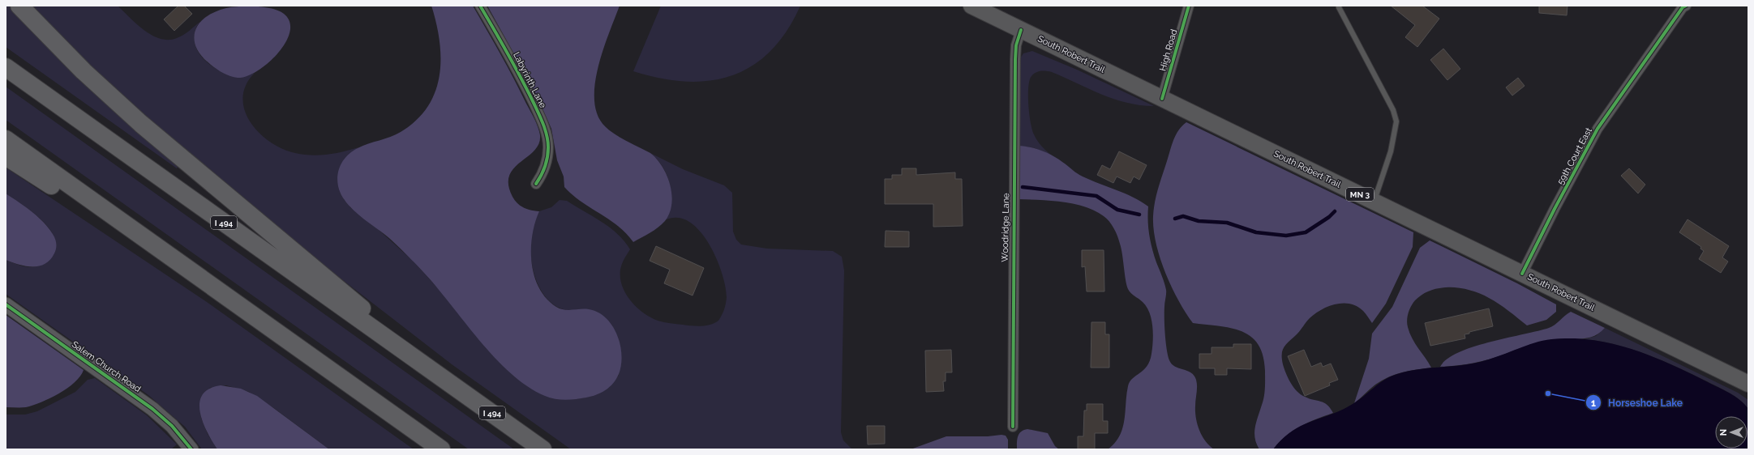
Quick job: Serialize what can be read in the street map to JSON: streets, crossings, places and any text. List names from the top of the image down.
{
  "streets": {
    "highway": ["I 494"],
    "main road": ["South Robert Trail", "MN 3"],
    "street": [
      "High Road",
      "Labyrinth Lane",
      "59th Court East",
      "Woodridge Lane",
      "Salem Church Road"
    ]
  },
  "crossings": [
    ["High Road", "South Robert Trail"],
    ["South Robert Trail", "59th Court East"],
    ["South Robert Trail", "Woodridge Lane"]
  ],
  "places": ["Horseshoe Lake"],
  "north": "left"
}
